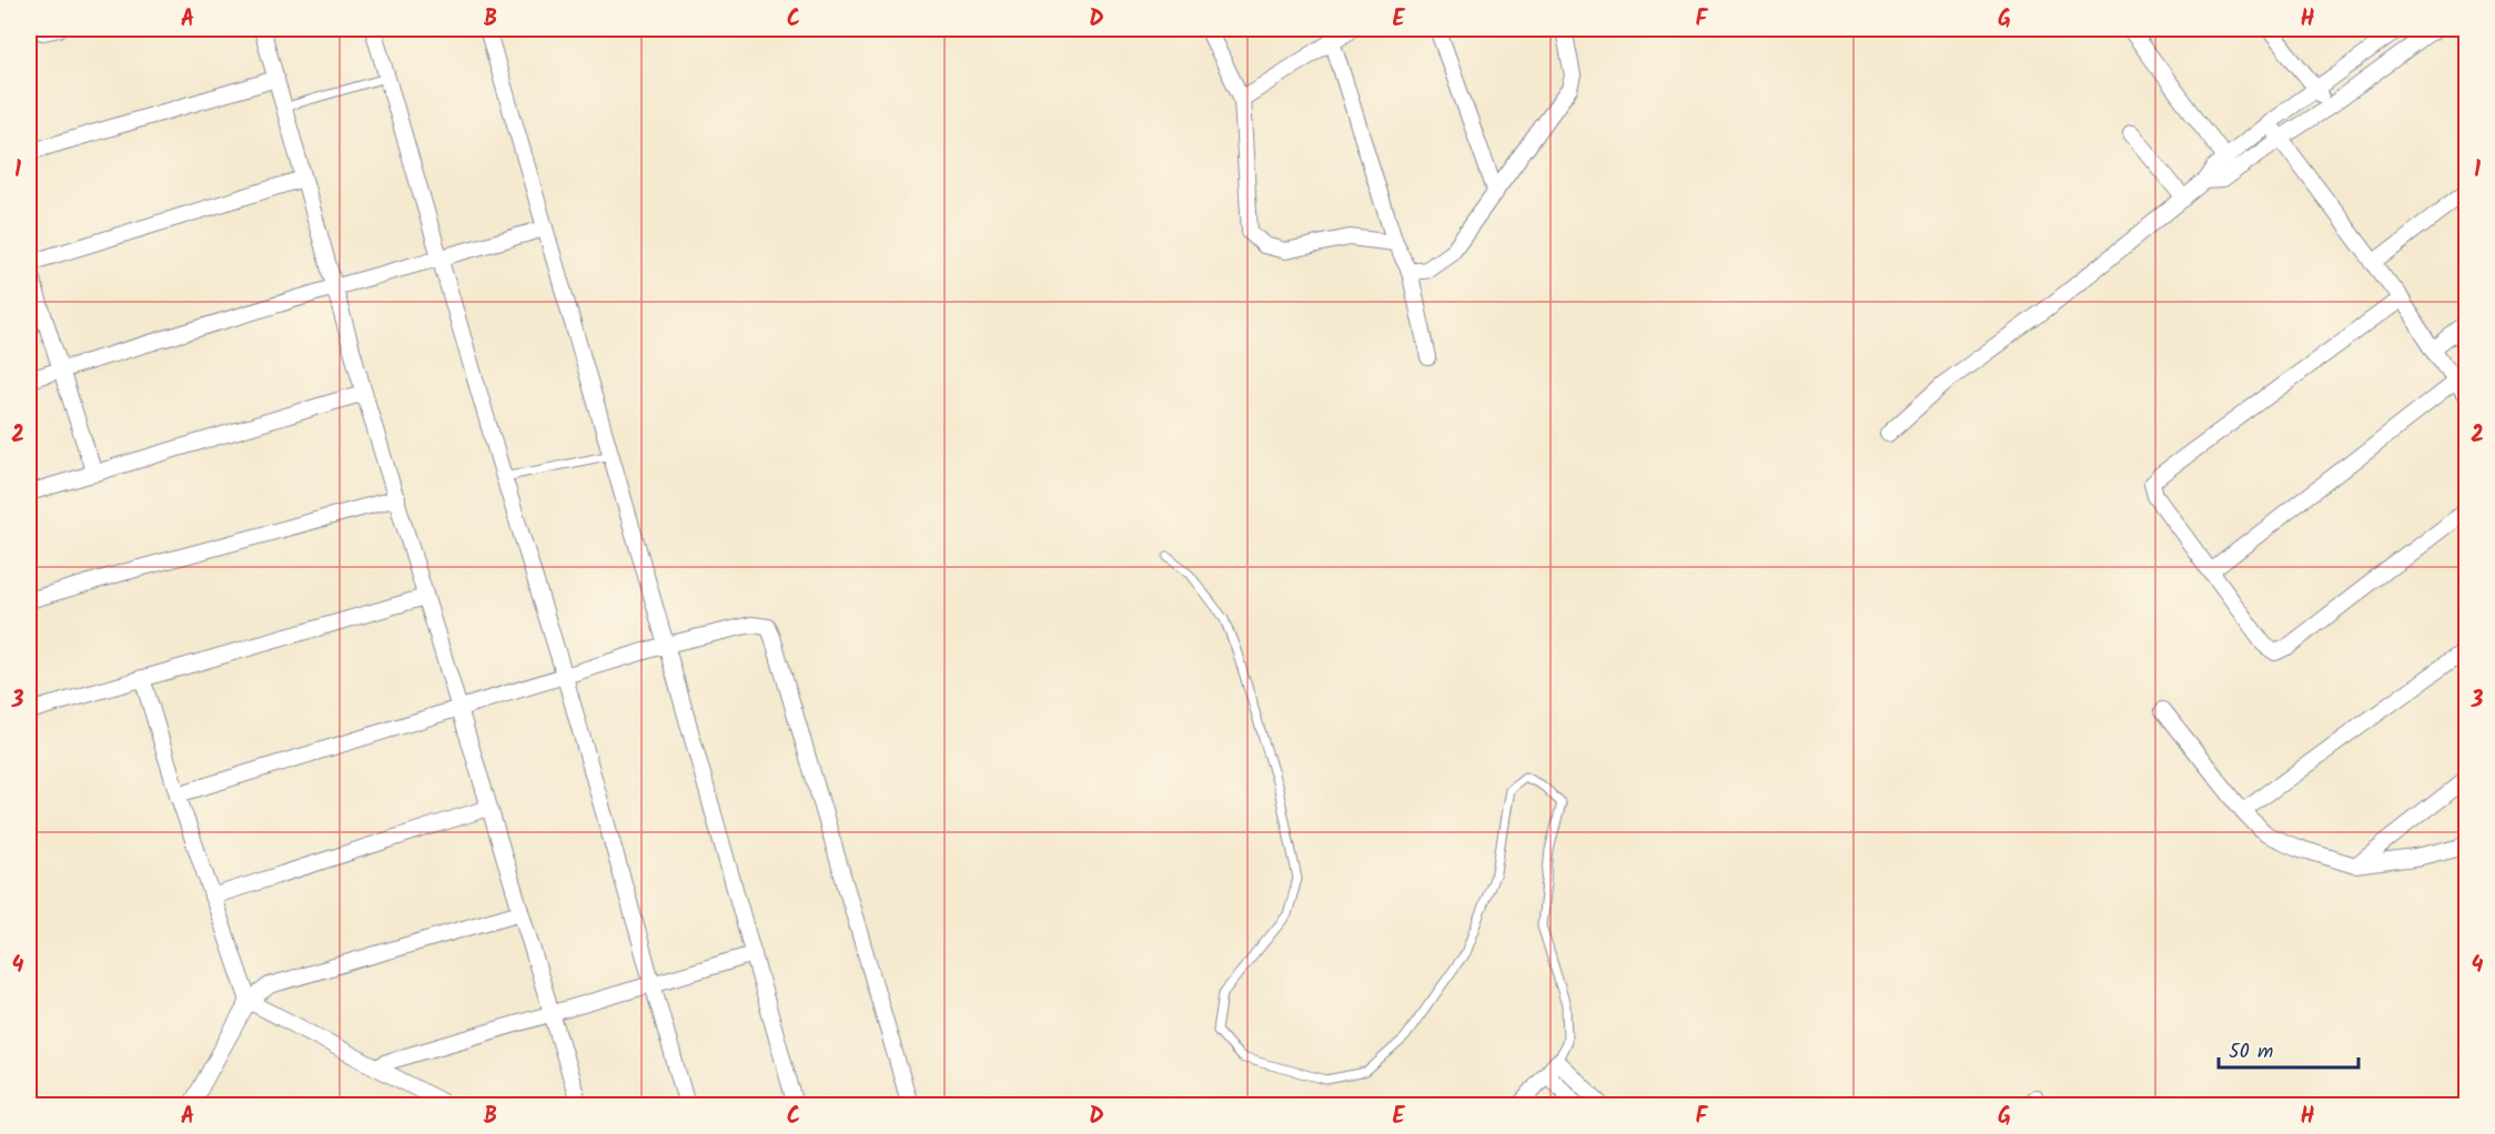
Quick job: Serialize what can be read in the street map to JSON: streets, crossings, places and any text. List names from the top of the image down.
{
  "scale_bar": "50 m",
  "grid": {
    "columns": [
      "A",
      "B",
      "C",
      "D",
      "E",
      "F",
      "G",
      "H"
    ],
    "rows": [
      "1",
      "2",
      "3",
      "4"
    ]
  }
}
